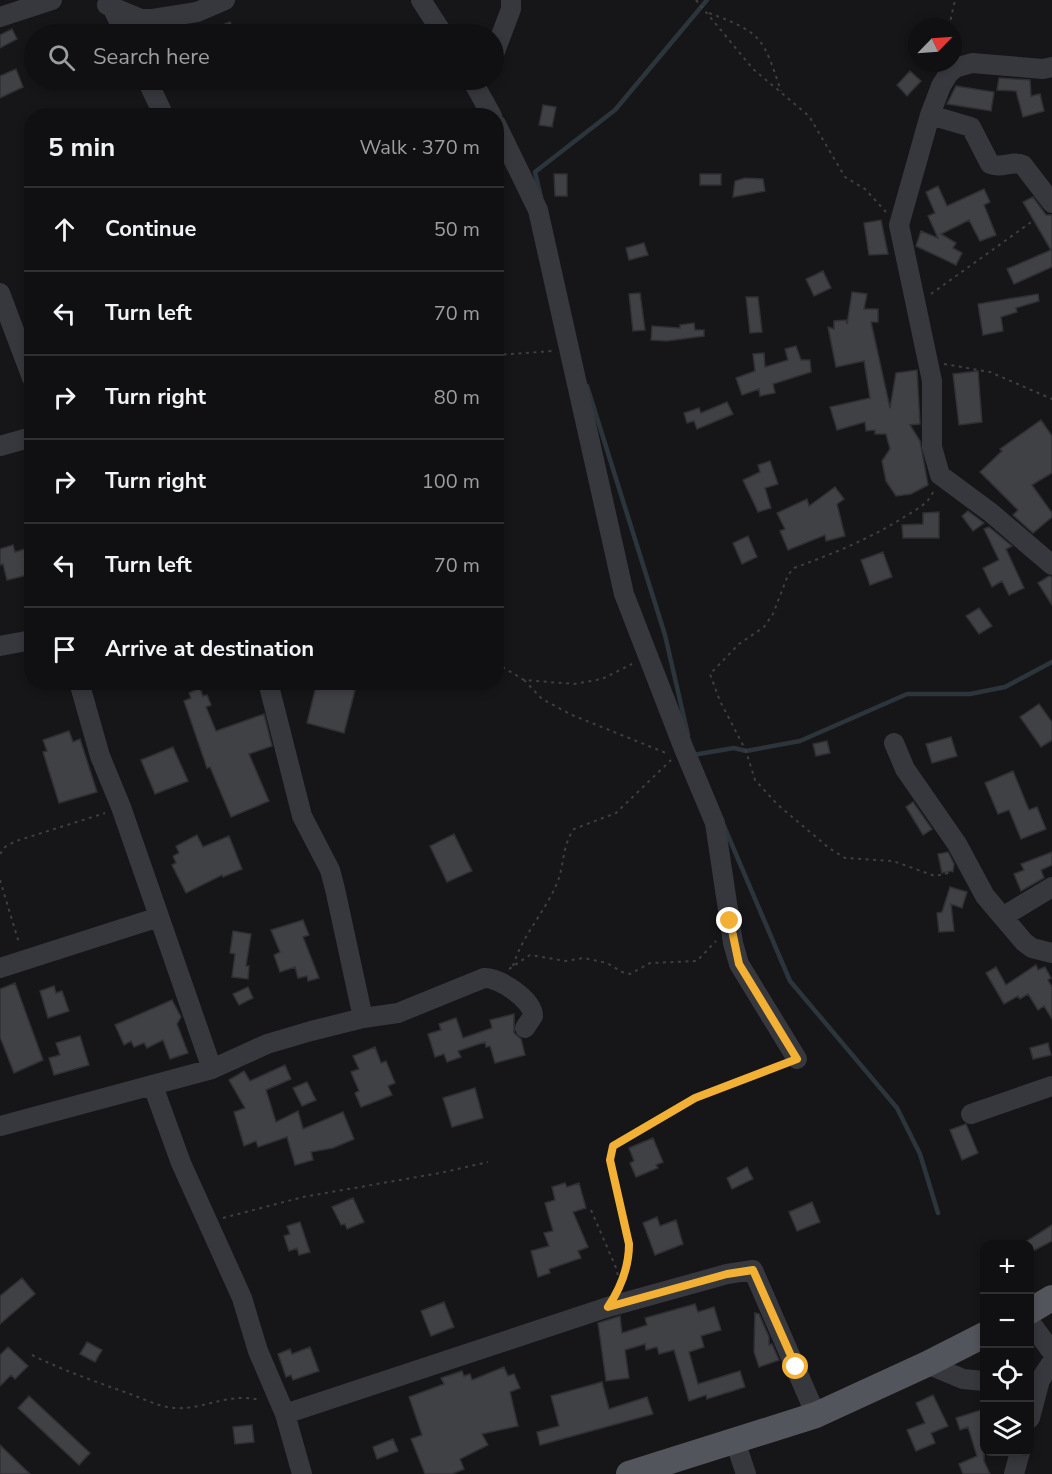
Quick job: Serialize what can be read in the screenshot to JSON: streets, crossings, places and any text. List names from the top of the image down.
{
  "north": "top right",
  "page": {
    "search": "Search here",
    "heading": ["5 min", "Walk · 370 m"],
    "list": [
      ["Continue", "50 m"],
      ["Turn left", "70 m"],
      ["Turn right", "80 m"],
      ["Turn right", "100 m"],
      ["Turn left", "70 m"],
      "Arrive at destination"
    ],
    "map_buttons": ["+", "−"]
  }
}
